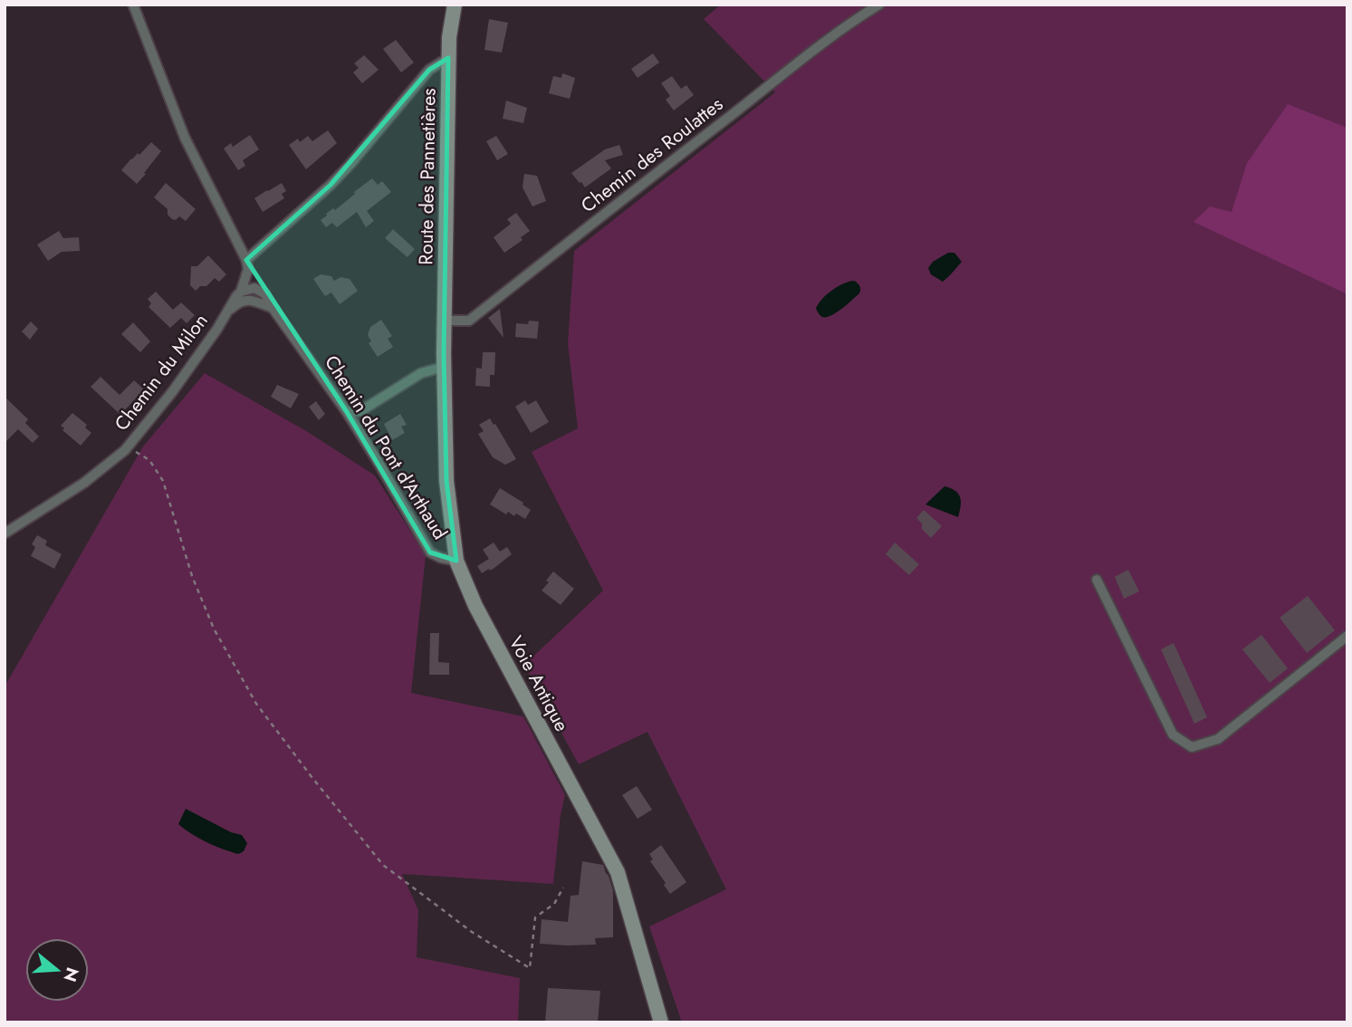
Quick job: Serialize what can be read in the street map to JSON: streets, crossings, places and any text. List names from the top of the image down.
{
  "streets": {
    "street": [
      "Chemin des Roulattes",
      "Route des Pannetières",
      "Chemin du Milon",
      "Chemin du Pont d'Arthaud",
      "Voie Antique"
    ]
  },
  "crossings": [
    ["Chemin des Roulattes", "Route des Pannetières"],
    ["Route des Pannetières", "Voie Antique"],
    ["Chemin du Pont d'Arthaud", "Voie Antique"]
  ],
  "north": "right"
}
